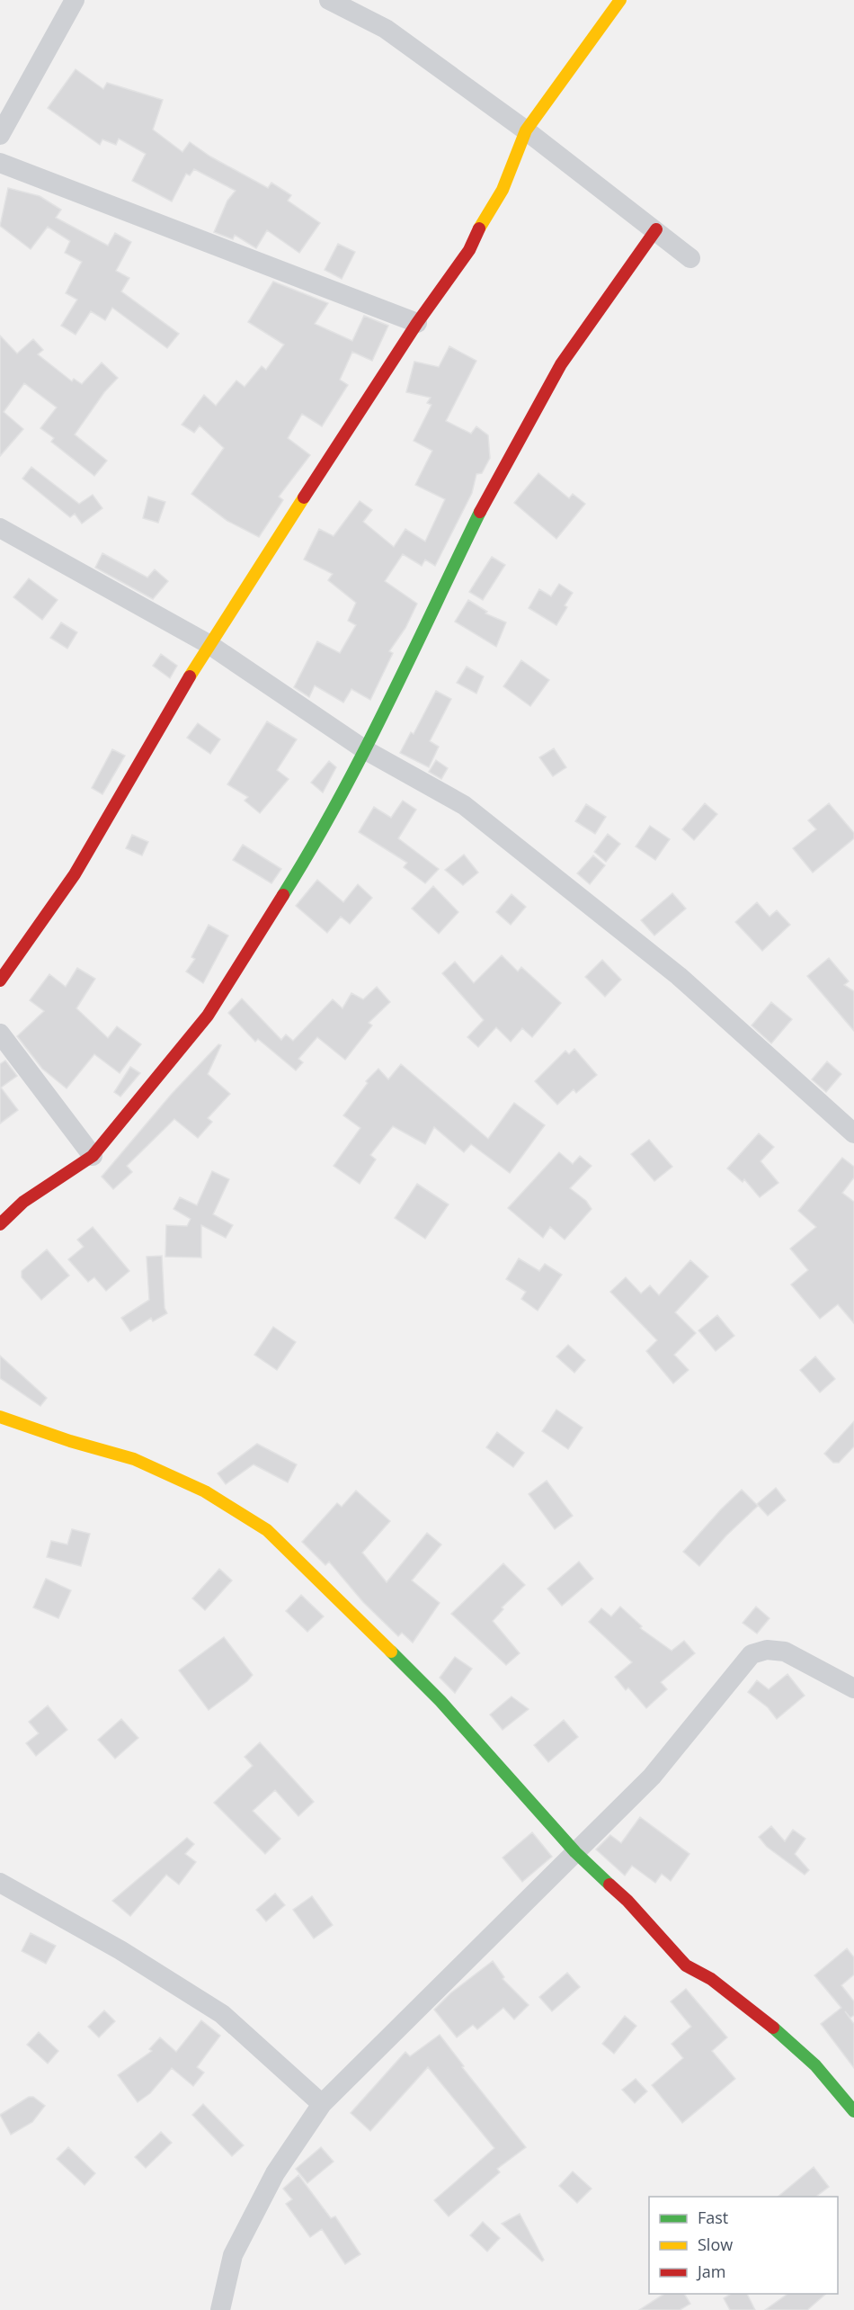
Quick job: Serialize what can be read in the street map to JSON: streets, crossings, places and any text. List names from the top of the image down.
{
  "legend": ["Fast", "Slow", "Jam"]
}
